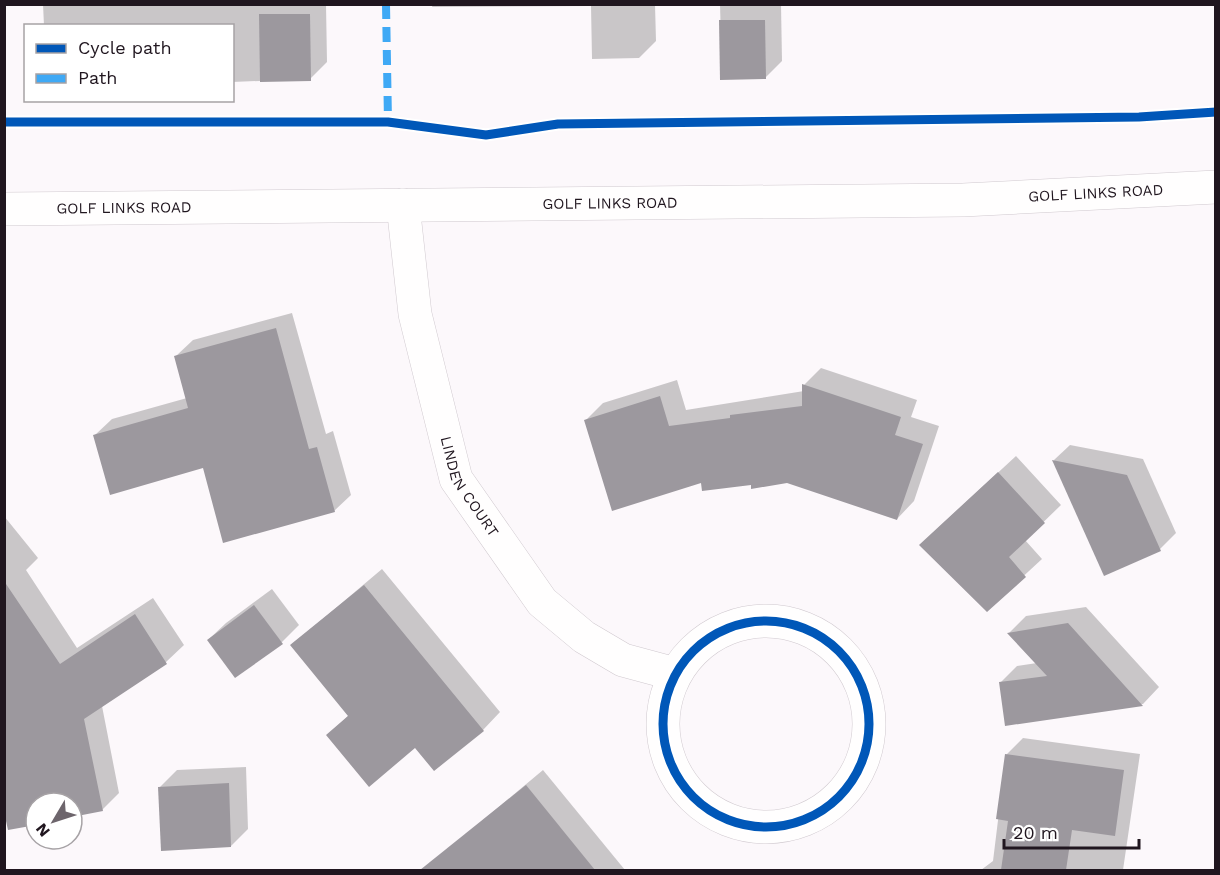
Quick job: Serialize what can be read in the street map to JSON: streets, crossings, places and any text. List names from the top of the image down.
{
  "streets": {
    "street": ["GOLF LINKS ROAD", "LINDEN COURT"]
  },
  "crossings": [
    ["GOLF LINKS ROAD", "LINDEN COURT"]
  ],
  "legend": ["Cycle path", "Path"],
  "scale_bar": "20 m",
  "north": "bottom left"
}
